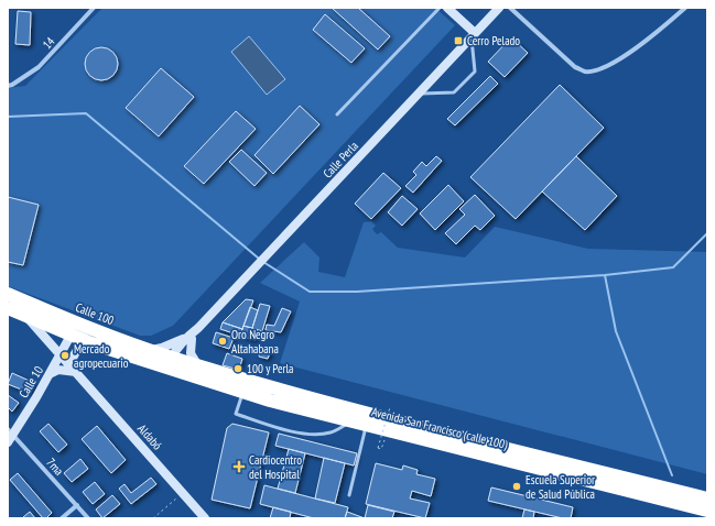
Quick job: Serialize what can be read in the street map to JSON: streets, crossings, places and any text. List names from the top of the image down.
{
  "streets": {
    "highway": ["Calle 100", "Avenida San Francisco (calle 100)"],
    "main road": ["Calle Perla", "Calle 10", "Aldabó"],
    "street": ["14", "7ma"]
  },
  "crossings": [
    ["Calle Perla", "Calle 100"],
    ["Calle Perla", "Avenida San Francisco (calle 100)"],
    ["Calle 100", "Avenida San Francisco (calle 100)"],
    ["Calle 10", "Aldabó"],
    ["Calle 10", "7ma"]
  ],
  "places": {
    "transit": ["Cerro Pelado"],
    "other": [
      "Oro Negro Altahabana",
      "Mercado agropecuario",
      "100 y Perla",
      "Escuela Superior de Salud Pública"
    ],
    "health": ["Cardiocentro del Hospital"]
  }
}
